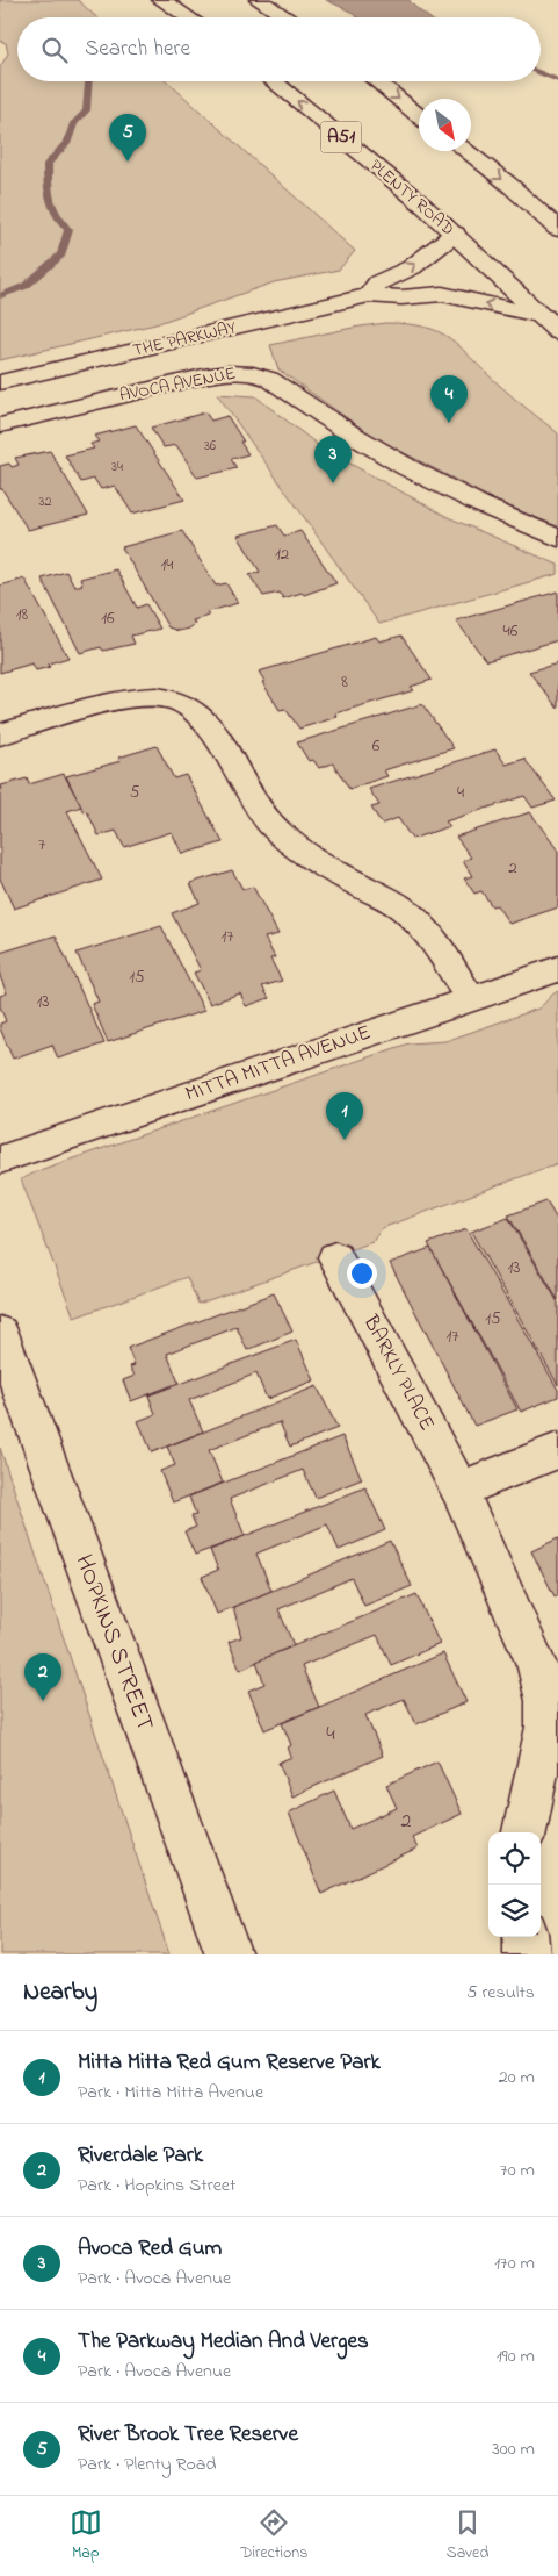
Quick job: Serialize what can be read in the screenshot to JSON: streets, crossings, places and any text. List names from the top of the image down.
{
  "streets": {
    "main road": [
      "A51",
      "PLENTY ROAD",
      "THE PARKWAY",
      "AVOCA AVENUE",
      "MITTA MITTA AVENUE",
      "BARKLY PLACE",
      "HOPKINS STREET"
    ]
  },
  "crossings": [
    ["PLENTY ROAD", "THE PARKWAY"]
  ],
  "house_numbers": [
    "36",
    "34",
    "32",
    "12",
    "14",
    "18",
    "16",
    "46",
    "8",
    "6",
    "5",
    "4",
    "7",
    "2",
    "17",
    "15",
    "13",
    "13",
    "15",
    "17",
    "4",
    "2"
  ],
  "north": "bottom right",
  "page": {
    "search": "Search here",
    "pins": [
      "5",
      "4",
      "3",
      "1",
      "2"
    ],
    "heading": ["Nearby", "5 results"],
    "list": [
      {
        "mark": "1",
        "name": "Mitta Mitta Red Gum Reserve Park",
        "note": "Park · Mitta Mitta Avenue",
        "value": "20 m"
      },
      {
        "mark": "2",
        "name": "Riverdale Park",
        "note": "Park · Hopkins Street",
        "value": "70 m"
      },
      {
        "mark": "3",
        "name": "Avoca Red Gum",
        "note": "Park · Avoca Avenue",
        "value": "170 m"
      },
      {
        "mark": "4",
        "name": "The Parkway Median And Verges",
        "note": "Park · Avoca Avenue",
        "value": "190 m"
      },
      {
        "mark": "5",
        "name": "River Brook Tree Reserve",
        "note": "Park · Plenty Road",
        "value": "300 m"
      }
    ],
    "nav": ["Map", "Directions", "Saved"]
  }
}
